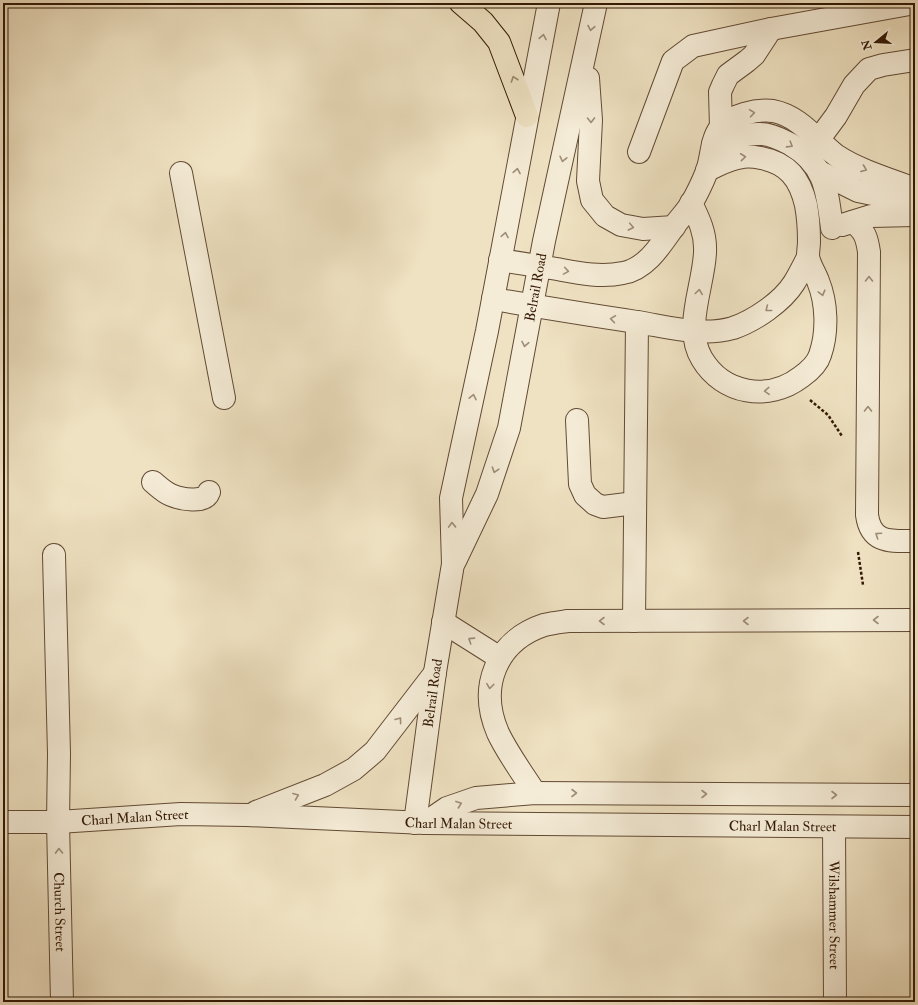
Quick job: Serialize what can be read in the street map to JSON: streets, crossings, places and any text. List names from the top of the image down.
{
  "streets": {
    "street": [
      "Belrail Road",
      "Charl Malan Street",
      "Church Street",
      "Wilshammer Street"
    ]
  },
  "crossings": [
    ["Belrail Road", "Charl Malan Street"],
    ["Charl Malan Street", "Church Street"],
    ["Charl Malan Street", "Wilshammer Street"]
  ],
  "one_way": ["Church Street"],
  "north": "left"
}
